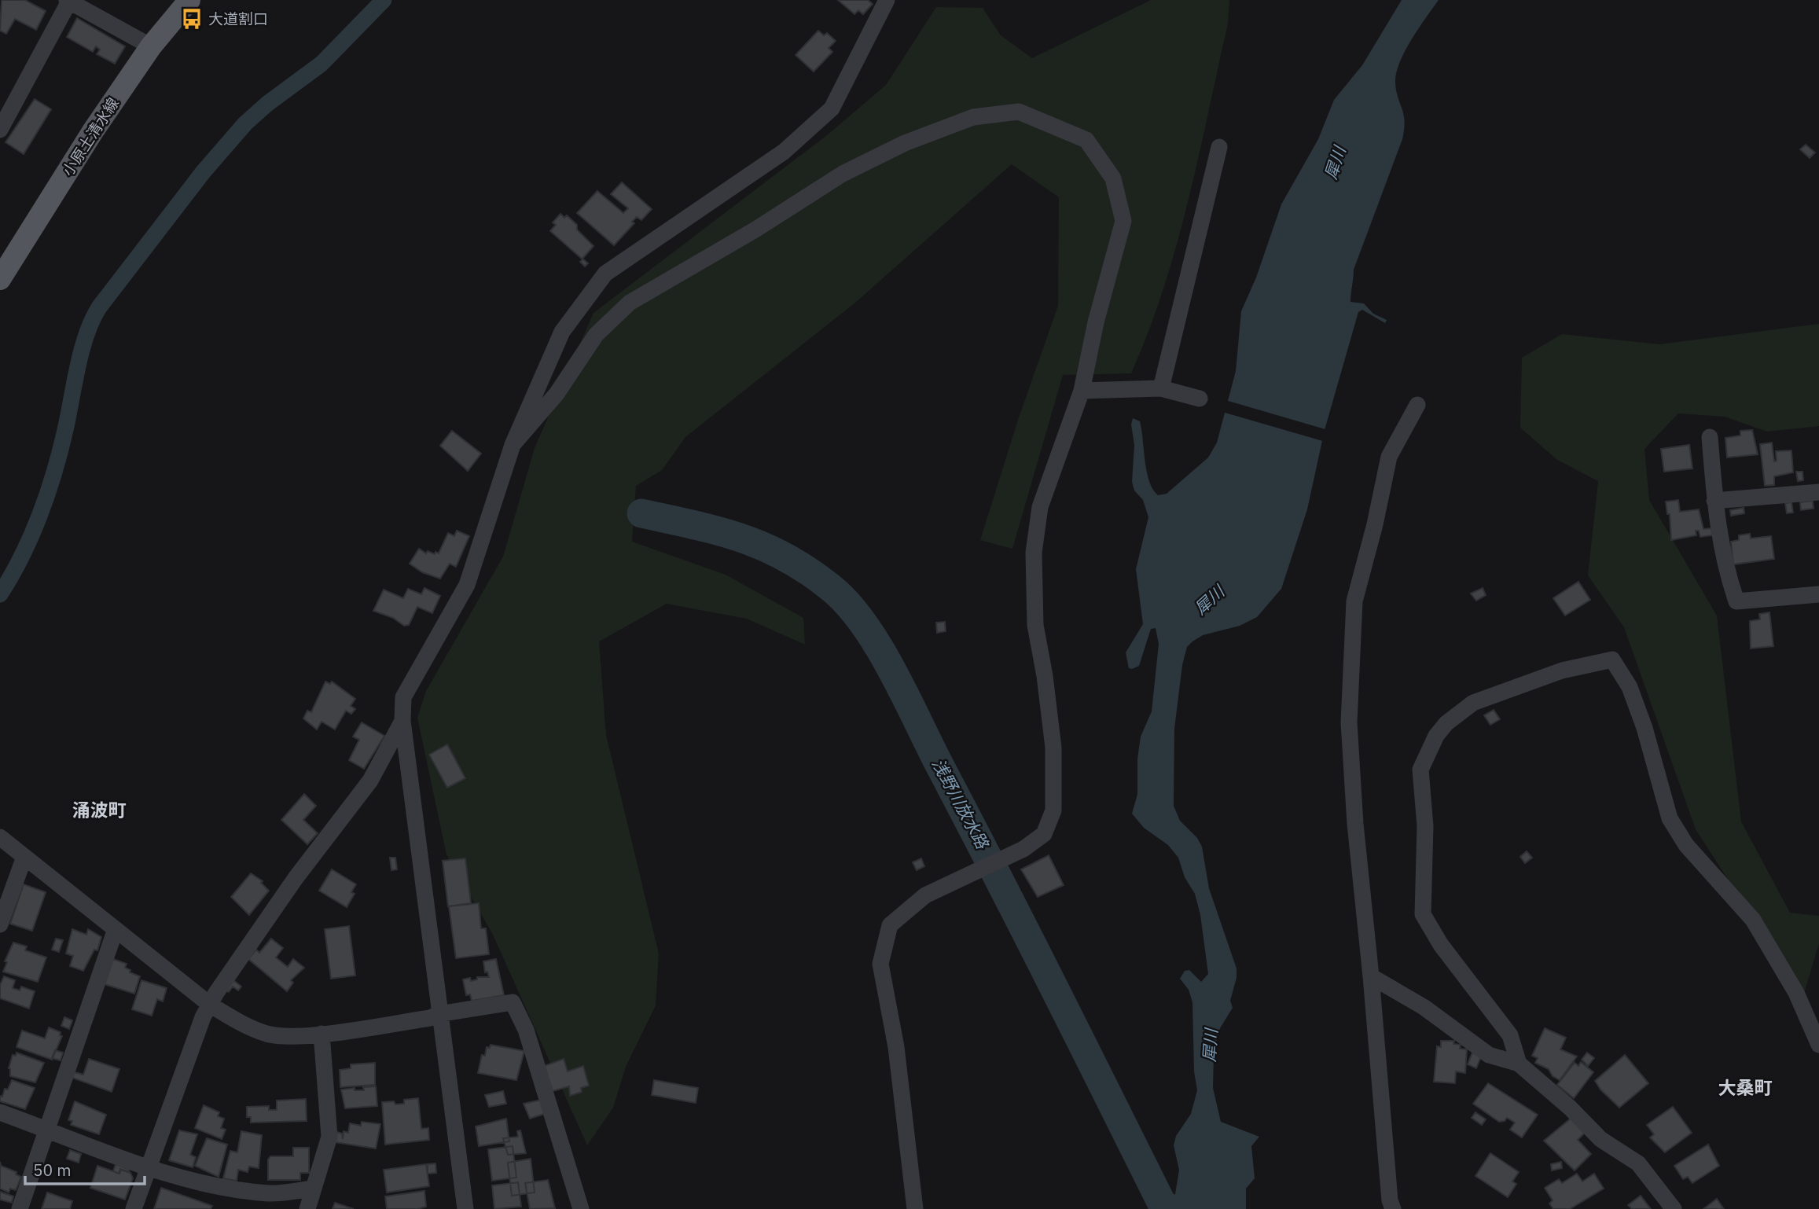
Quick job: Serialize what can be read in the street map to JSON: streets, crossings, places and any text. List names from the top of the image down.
{
  "streets": {
    "main road": ["小原土清水線"]
  },
  "districts": ["涌波町", "大桑町"],
  "water": ["犀川", "浅野川放水路"],
  "places": {
    "bus stop": ["大道割口"]
  },
  "scale_bar": "50 m"
}
